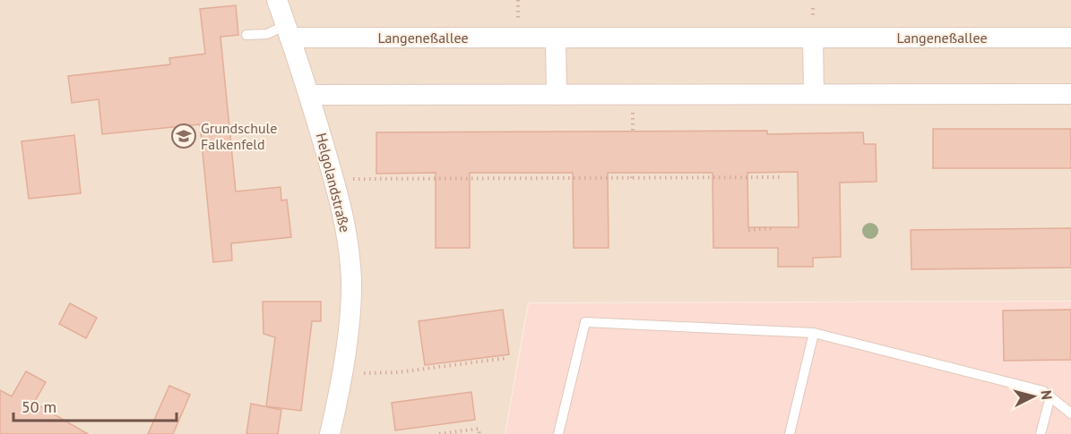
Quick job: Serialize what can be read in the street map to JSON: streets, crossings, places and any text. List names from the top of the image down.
{
  "streets": {
    "street": ["Langeneßallee", "Helgolandstraße"]
  },
  "crossings": [
    ["Langeneßallee", "Helgolandstraße"]
  ],
  "places": {
    "school or university": ["Grundschule Falkenfeld"]
  },
  "scale_bar": "50 m",
  "north": "right"
}
